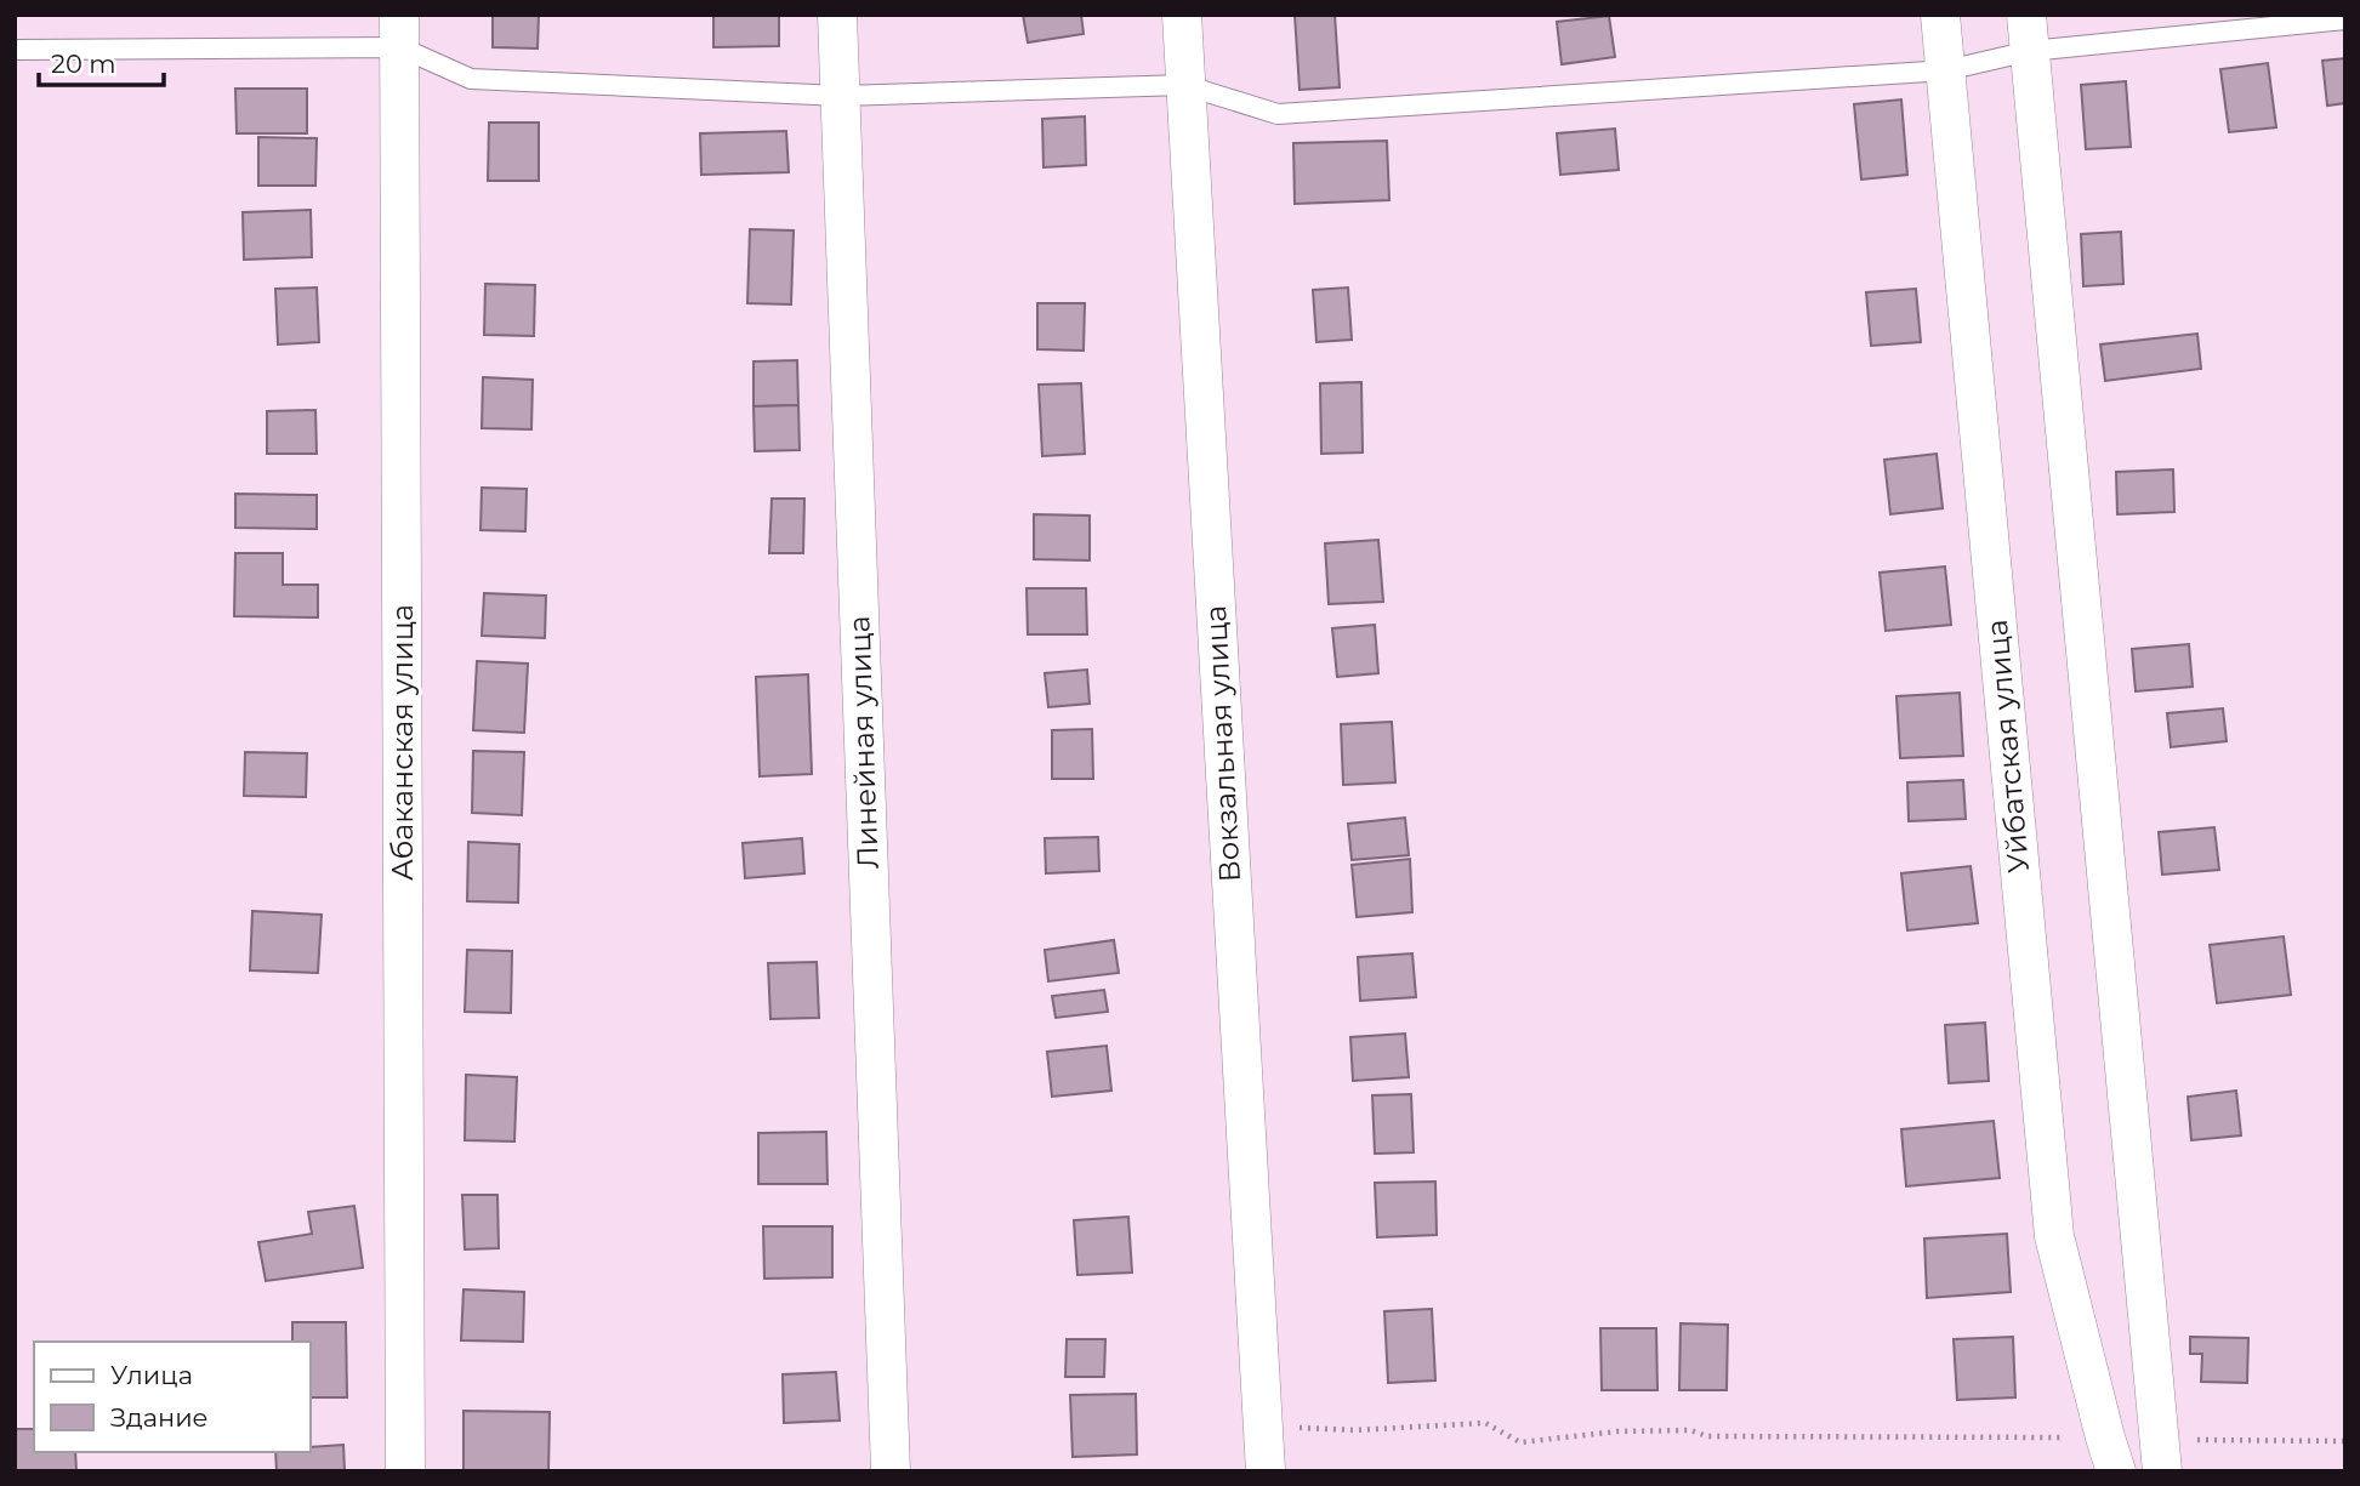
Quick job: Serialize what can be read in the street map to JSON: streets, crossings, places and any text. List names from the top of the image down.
{
  "streets": {
    "street": [
      "Абаканская улица",
      "Линейная улица",
      "Вокзальная улица",
      "Уйбатская улица"
    ]
  },
  "legend": ["Улица", "Здание"],
  "scale_bar": "20 m"
}
